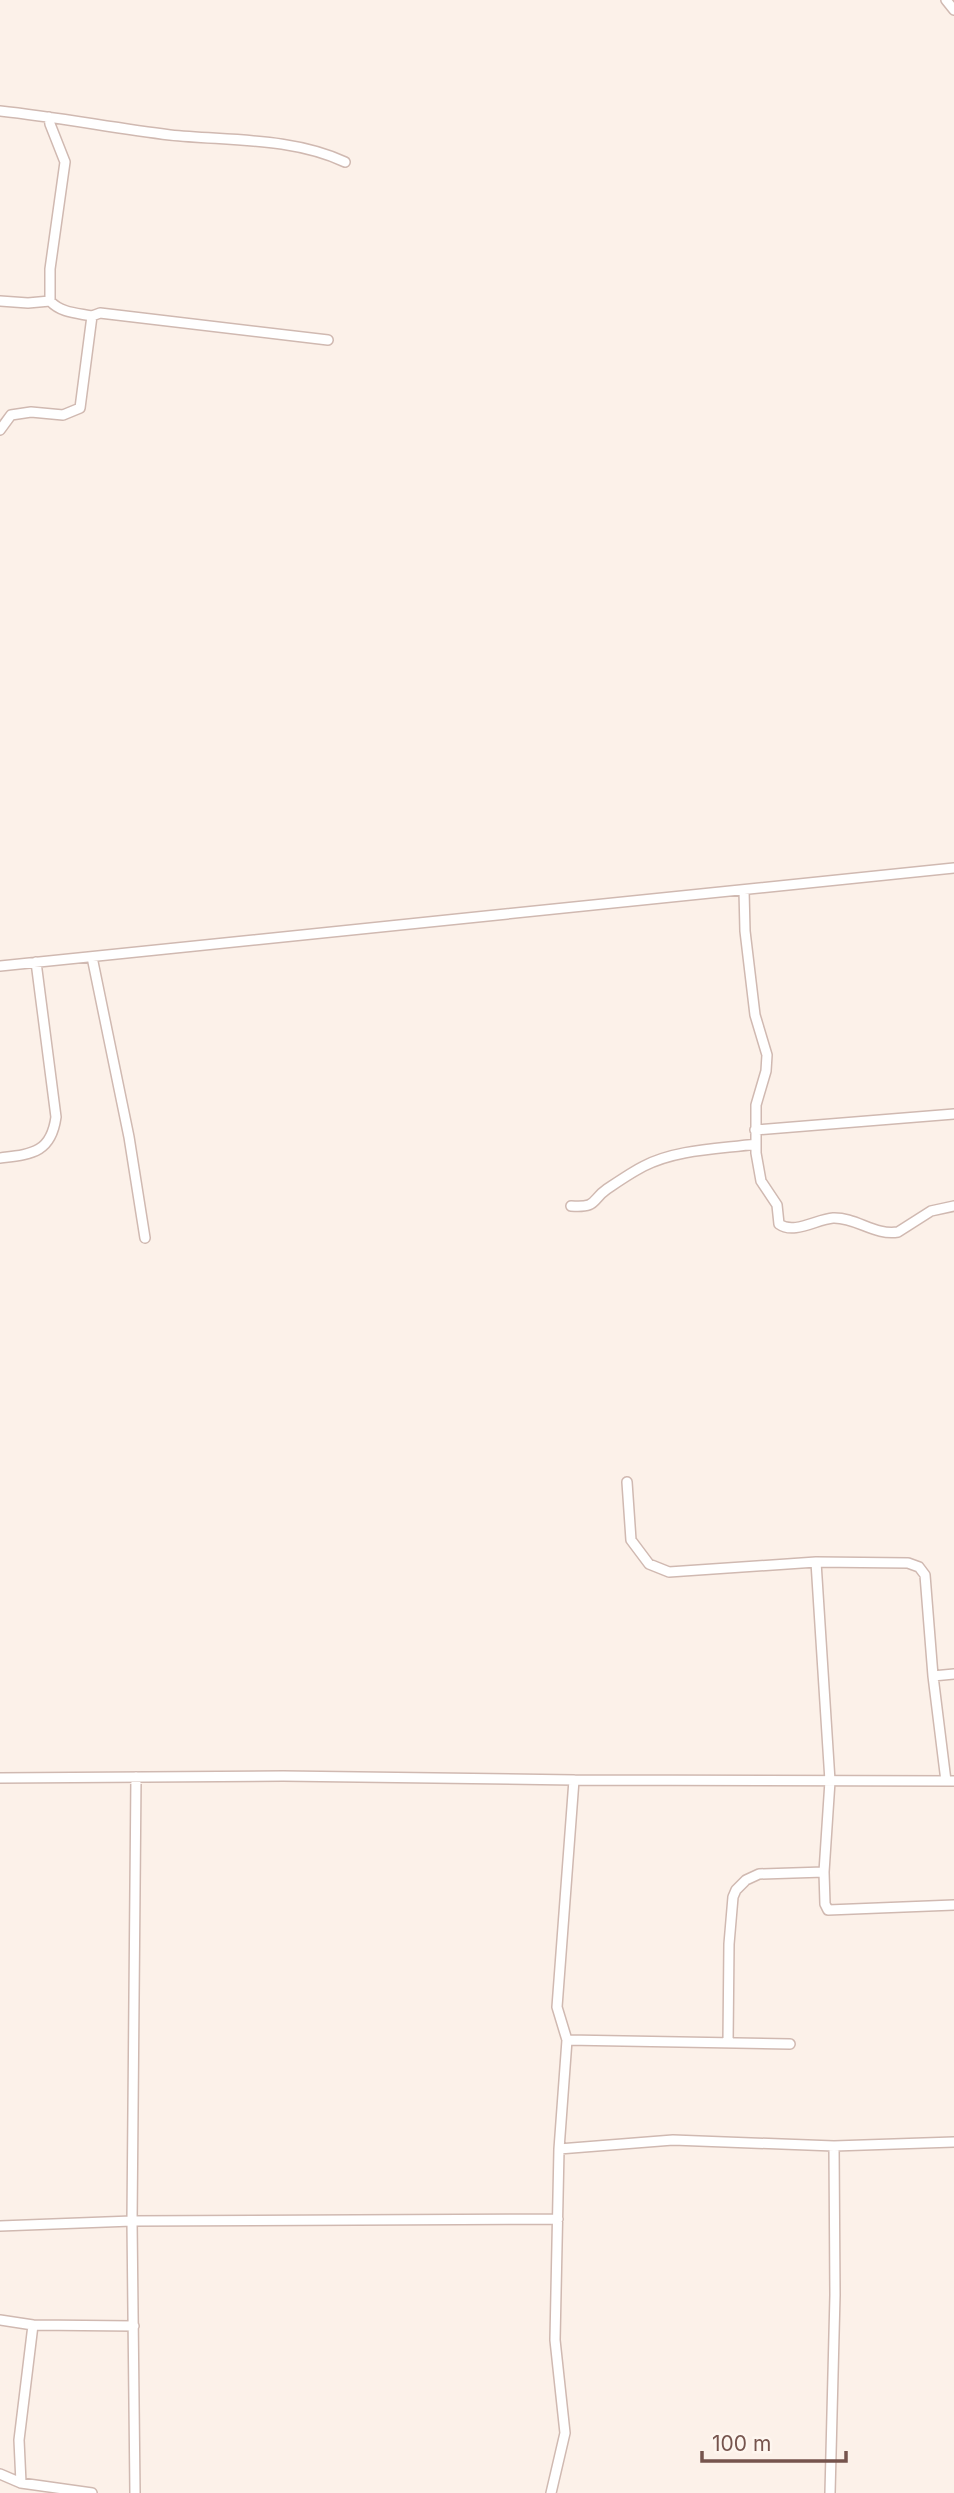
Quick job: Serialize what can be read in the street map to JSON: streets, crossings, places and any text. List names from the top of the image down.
{
  "scale_bar": "100 m"
}
